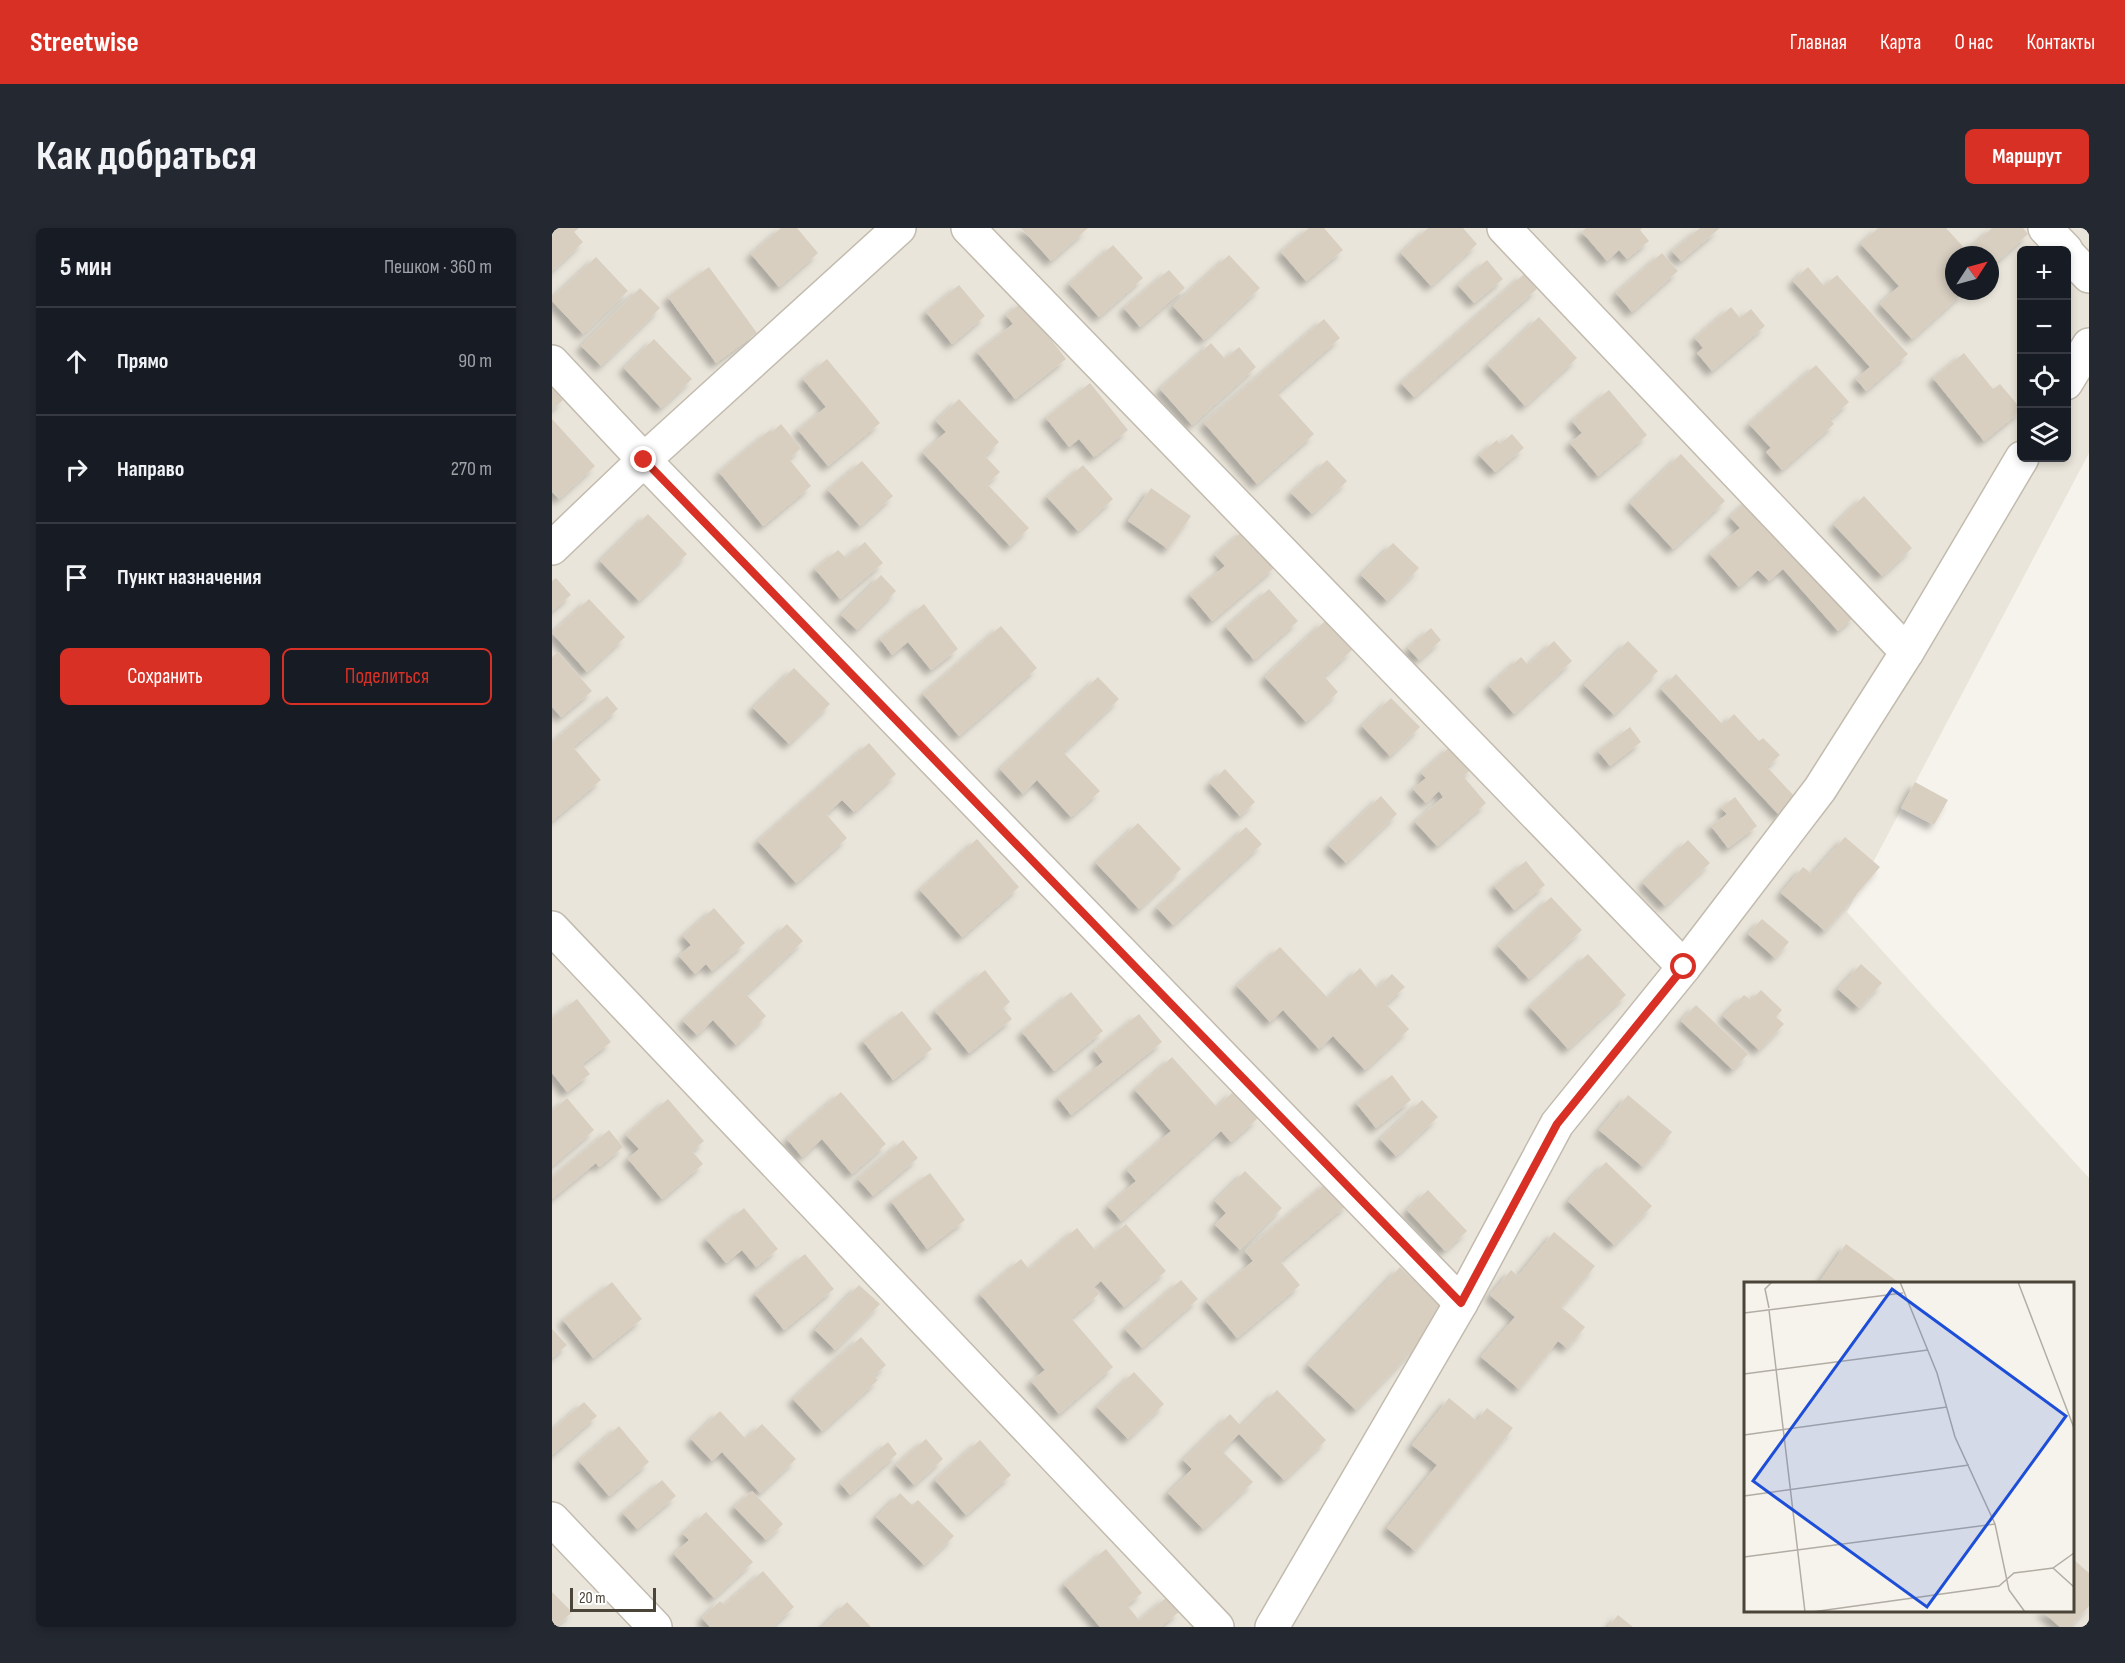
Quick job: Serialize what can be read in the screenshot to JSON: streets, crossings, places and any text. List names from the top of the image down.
{
  "scale_bar": "20 m",
  "north": "top right",
  "page": {
    "header": "Streetwise",
    "nav": [
      "Главная",
      "Карта",
      "О нас",
      "Контакты"
    ],
    "buttons": [
      "Маршрут",
      ["Сохранить", "Поделиться"]
    ],
    "title": "Как добраться",
    "heading": ["5 мин", "Пешком · 360 m"],
    "map_buttons": ["+", "−"],
    "list": [
      ["Прямо", "90 m"],
      ["Направо", "270 m"],
      "Пункт назначения"
    ],
    "scale": "20 m"
  }
}
